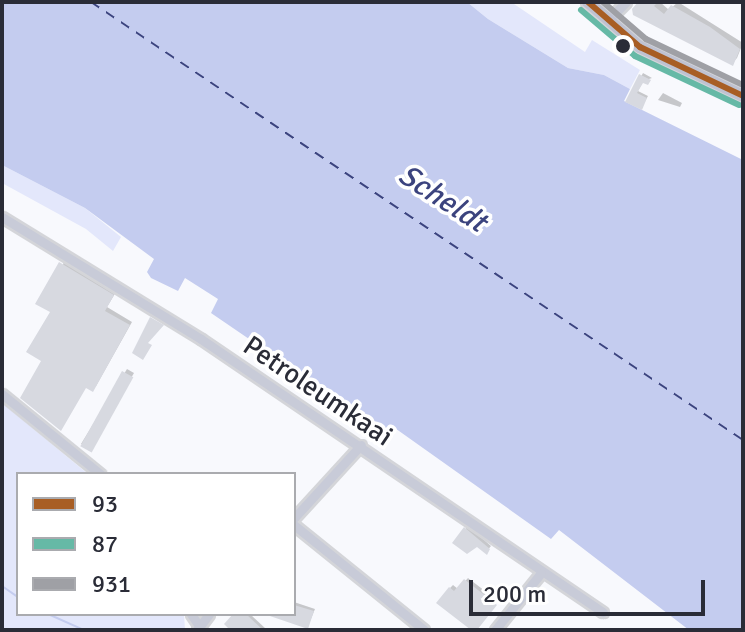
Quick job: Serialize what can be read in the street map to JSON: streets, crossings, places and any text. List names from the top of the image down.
{
  "streets": {
    "street": ["Petroleumkaai"]
  },
  "water": ["Scheldt"],
  "lines": ["transit line 93", "transit line 931", "transit line 87"],
  "legend": ["93", "87", "931"],
  "scale_bar": "200 m"
}
